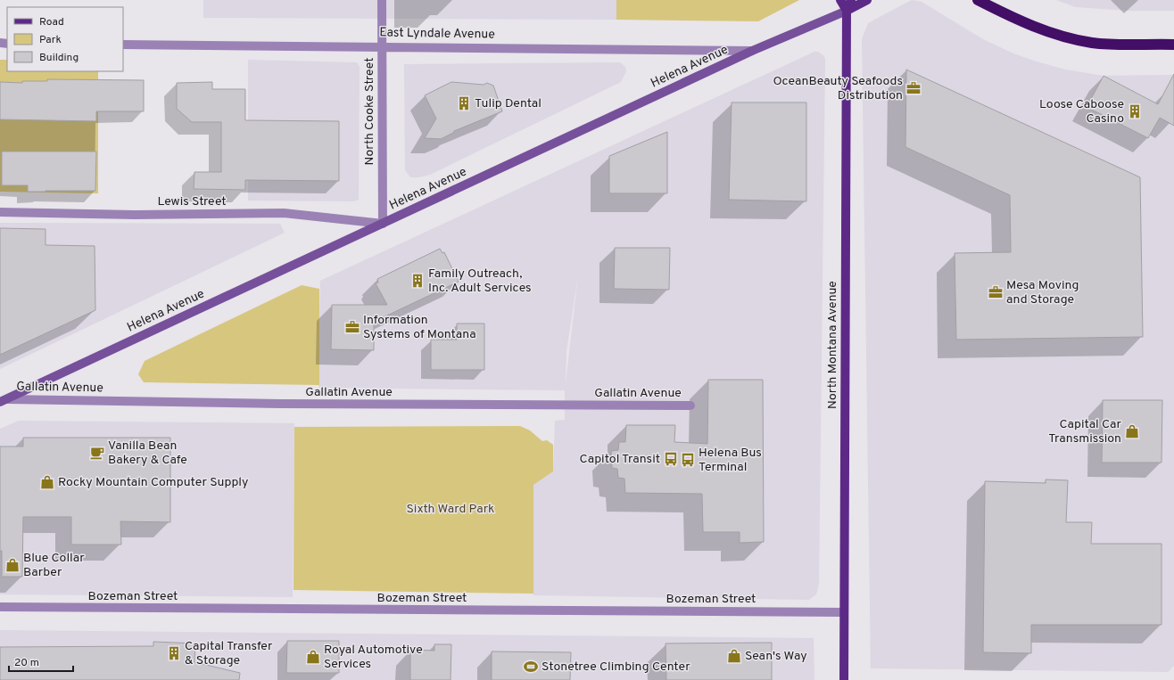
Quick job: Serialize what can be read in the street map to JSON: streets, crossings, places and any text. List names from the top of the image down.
{
  "streets": {
    "main road": ["Helena Avenue", "North Montana Avenue"],
    "street": [
      "East Lyndale Avenue",
      "North Cooke Street",
      "Lewis Street",
      "Gallatin Avenue",
      "Bozeman Street"
    ]
  },
  "crossings": [
    ["East Lyndale Avenue", "Helena Avenue"],
    ["East Lyndale Avenue", "North Cooke Street"],
    ["Helena Avenue", "North Cooke Street"],
    ["Helena Avenue", "Lewis Street"],
    ["Helena Avenue", "North Montana Avenue"],
    ["Helena Avenue", "Gallatin Avenue"],
    ["North Cooke Street", "Lewis Street"],
    ["North Montana Avenue", "Bozeman Street"]
  ],
  "parks": ["Sixth Ward Park"],
  "places": {
    "office": ["OceanBeauty Seafoods Distribution", "Mesa Moving and Storage", "Information Systems of Montana"],
    "building": [
      "Tulip Dental",
      "Loose Caboose Casino",
      "Family Outreach, Inc. Adult Services",
      "Capital Transfer & Storage"
    ],
    "shop": [
      "Capital Car Transmission",
      "Rocky Mountain Computer Supply",
      "Blue Collar Barber",
      "Sean's Way",
      "Royal Automotive Services"
    ],
    "cafe": ["Vanilla Bean Bakery & Cafe"],
    "bus stop": ["Capitol Transit", "Helena Bus Terminal"],
    "sports": ["Stonetree Climbing Center"]
  },
  "legend": ["Road", "Park", "Building"],
  "scale_bar": "20 m"
}
